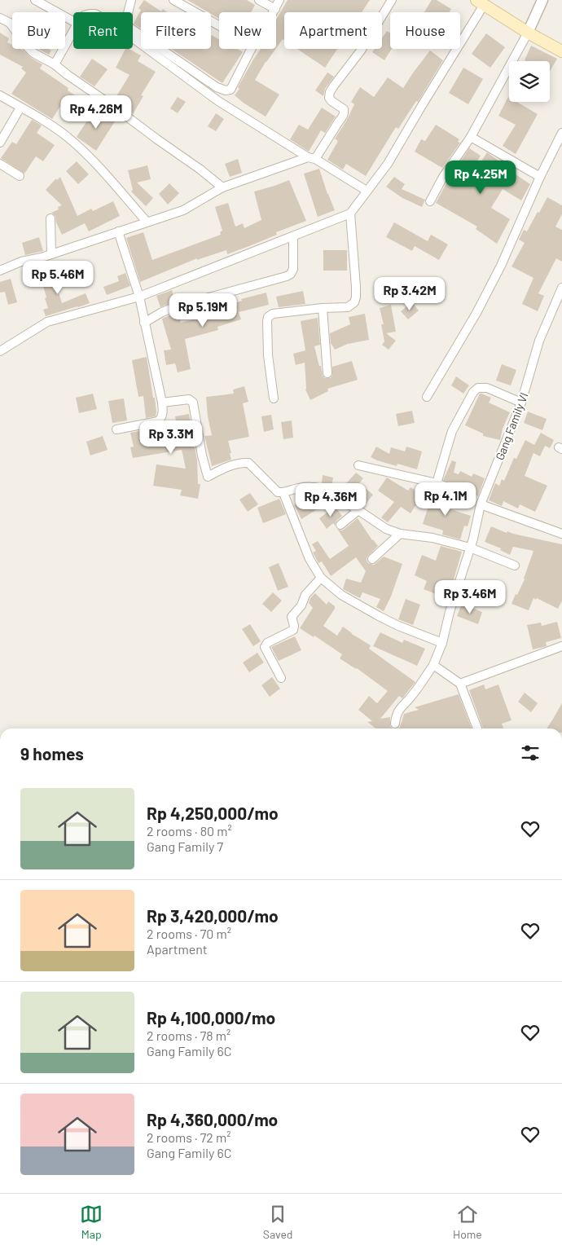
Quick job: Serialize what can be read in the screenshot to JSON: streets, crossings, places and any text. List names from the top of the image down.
{
  "streets": {
    "street": ["Gang Family VI"]
  },
  "page": {
    "chip": [
      "Buy",
      "Rent",
      "Filters",
      "New",
      "Apartment",
      "House"
    ],
    "price": [
      "Rp 4.26M",
      "Rp 4.25M",
      "Rp 5.46M",
      "Rp 3.42M",
      "Rp 5.19M",
      "Rp 3.3M",
      "Rp 4.1M",
      "Rp 4.36M",
      "Rp 3.46M"
    ],
    "heading": "9 homes",
    "list": [
      {
        "name": "Rp 4,250,000/mo",
        "note": "2 rooms · 80 m² · Gang Family 7"
      },
      {
        "name": "Rp 3,420,000/mo",
        "note": "2 rooms · 70 m² · Apartment"
      },
      {
        "name": "Rp 4,100,000/mo",
        "note": "2 rooms · 78 m² · Gang Family 6C"
      },
      {
        "name": "Rp 4,360,000/mo",
        "note": "2 rooms · 72 m² · Gang Family 6C"
      }
    ],
    "tabs": ["Map", "Saved", "Home"]
  }
}
